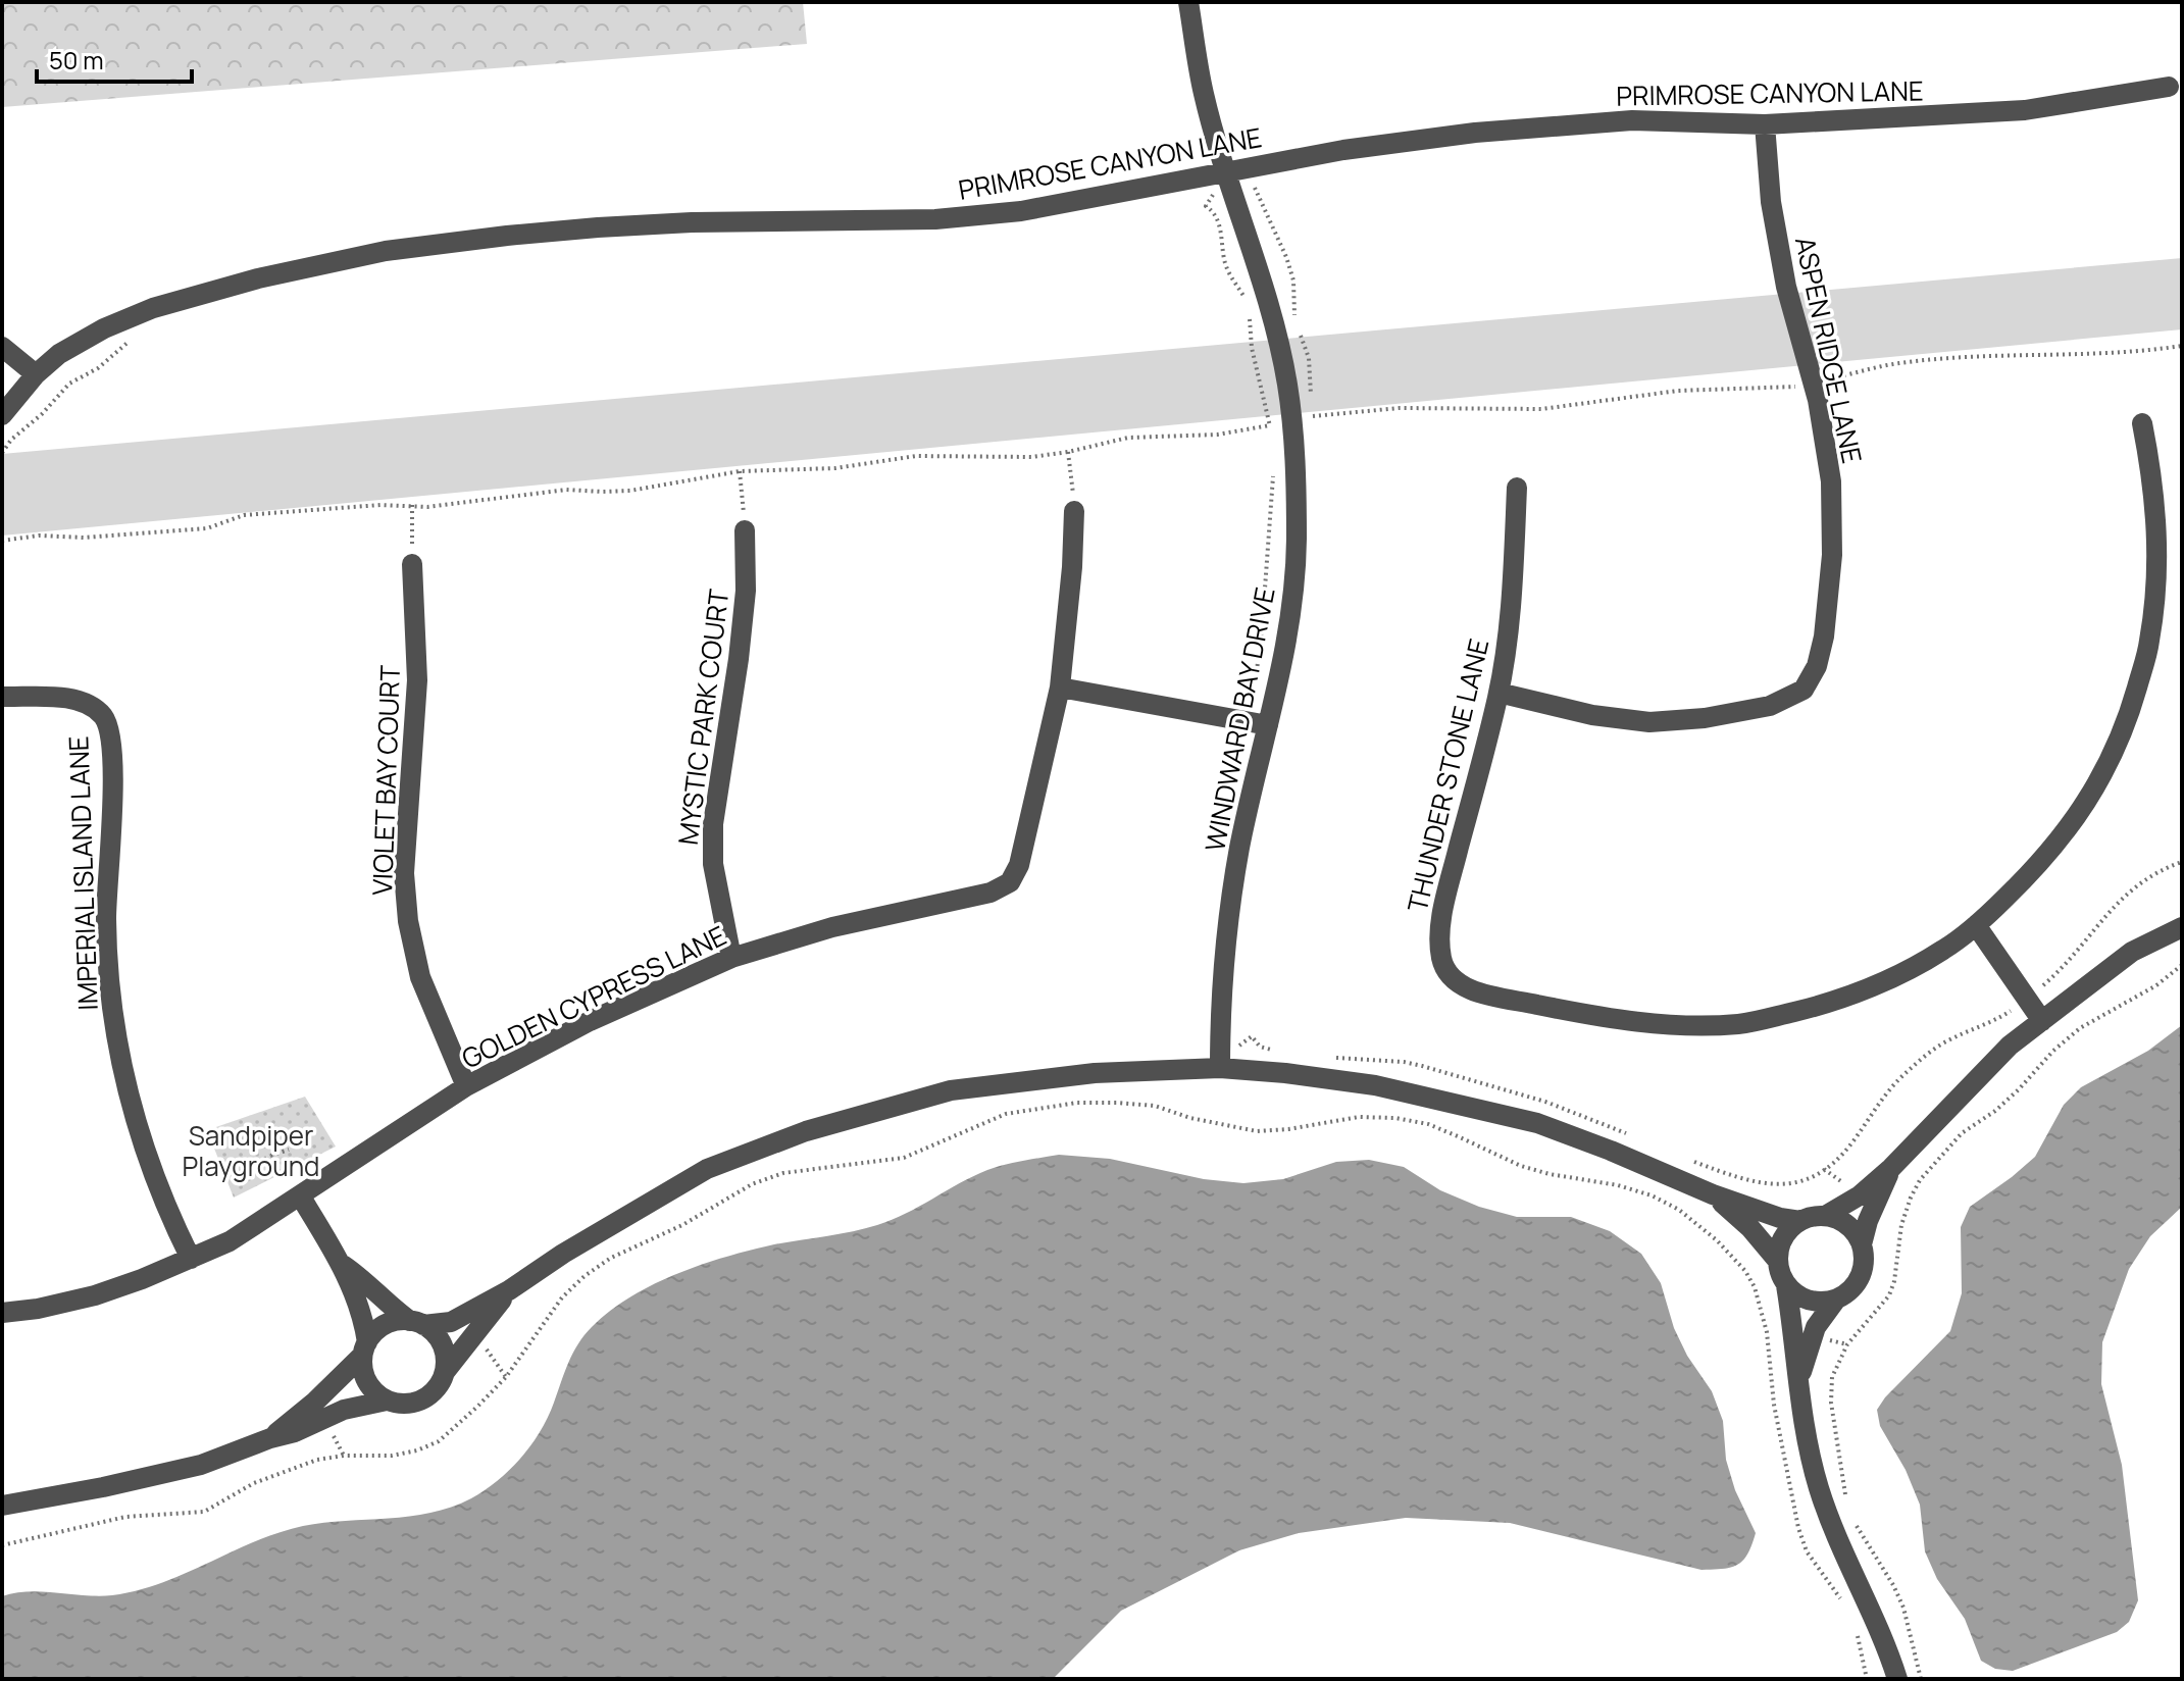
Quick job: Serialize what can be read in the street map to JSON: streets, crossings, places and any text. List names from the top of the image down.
{
  "streets": {
    "street": [
      "PRIMROSE CANYON LANE",
      "ASPEN RIDGE LANE",
      "MYSTIC PARK COURT",
      "WINDWARD BAY DRIVE",
      "THUNDER STONE LANE",
      "VIOLET BAY COURT",
      "IMPERIAL ISLAND LANE",
      "GOLDEN CYPRESS LANE"
    ]
  },
  "crossings": [
    ["PRIMROSE CANYON LANE", "ASPEN RIDGE LANE"],
    ["PRIMROSE CANYON LANE", "WINDWARD BAY DRIVE"],
    ["ASPEN RIDGE LANE", "THUNDER STONE LANE"],
    ["MYSTIC PARK COURT", "GOLDEN CYPRESS LANE"],
    ["VIOLET BAY COURT", "GOLDEN CYPRESS LANE"],
    ["IMPERIAL ISLAND LANE", "GOLDEN CYPRESS LANE"]
  ],
  "parks": ["Sandpiper Playground"],
  "scale_bar": "50 m"
}
